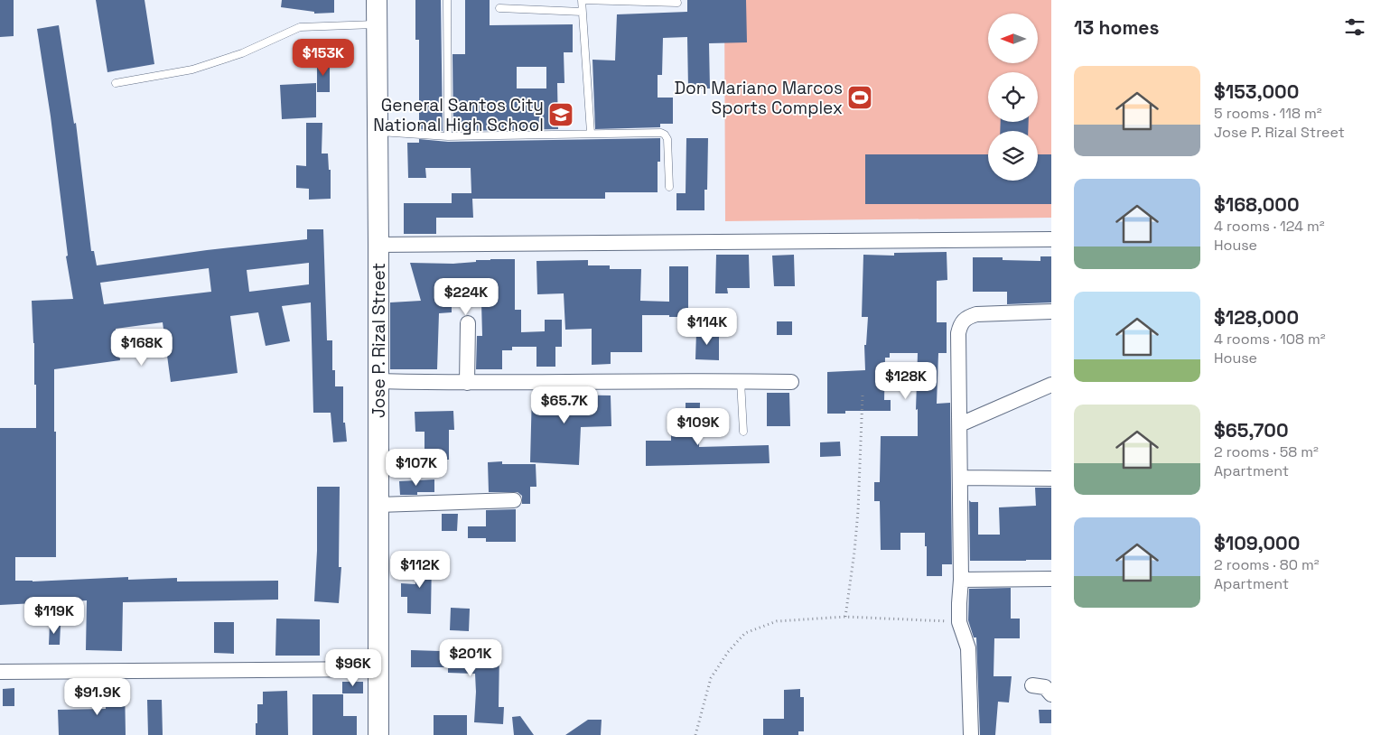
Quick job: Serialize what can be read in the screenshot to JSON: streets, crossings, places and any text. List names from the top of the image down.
{
  "streets": {
    "street": ["Jose P. Rizal Street"]
  },
  "places": {
    "sports": ["Don Mariano Marcos Sports Complex"],
    "school or university": ["General Santos City National High School"]
  },
  "north": "left",
  "page": {
    "heading": "13 homes",
    "price": [
      "$153K",
      "$224K",
      "$114K",
      "$168K",
      "$128K",
      "$65.7K",
      "$109K",
      "$107K",
      "$112K",
      "$119K",
      "$201K",
      "$96K",
      "$91.9K"
    ],
    "list": [
      {
        "name": "$153,000",
        "note": "5 rooms · 118 m² · Jose P. Rizal Street"
      },
      {
        "name": "$168,000",
        "note": "4 rooms · 124 m² · House"
      },
      {
        "name": "$128,000",
        "note": "4 rooms · 108 m² · House"
      },
      {
        "name": "$65,700",
        "note": "2 rooms · 58 m² · Apartment"
      },
      {
        "name": "$109,000",
        "note": "2 rooms · 80 m² · Apartment"
      }
    ]
  }
}
